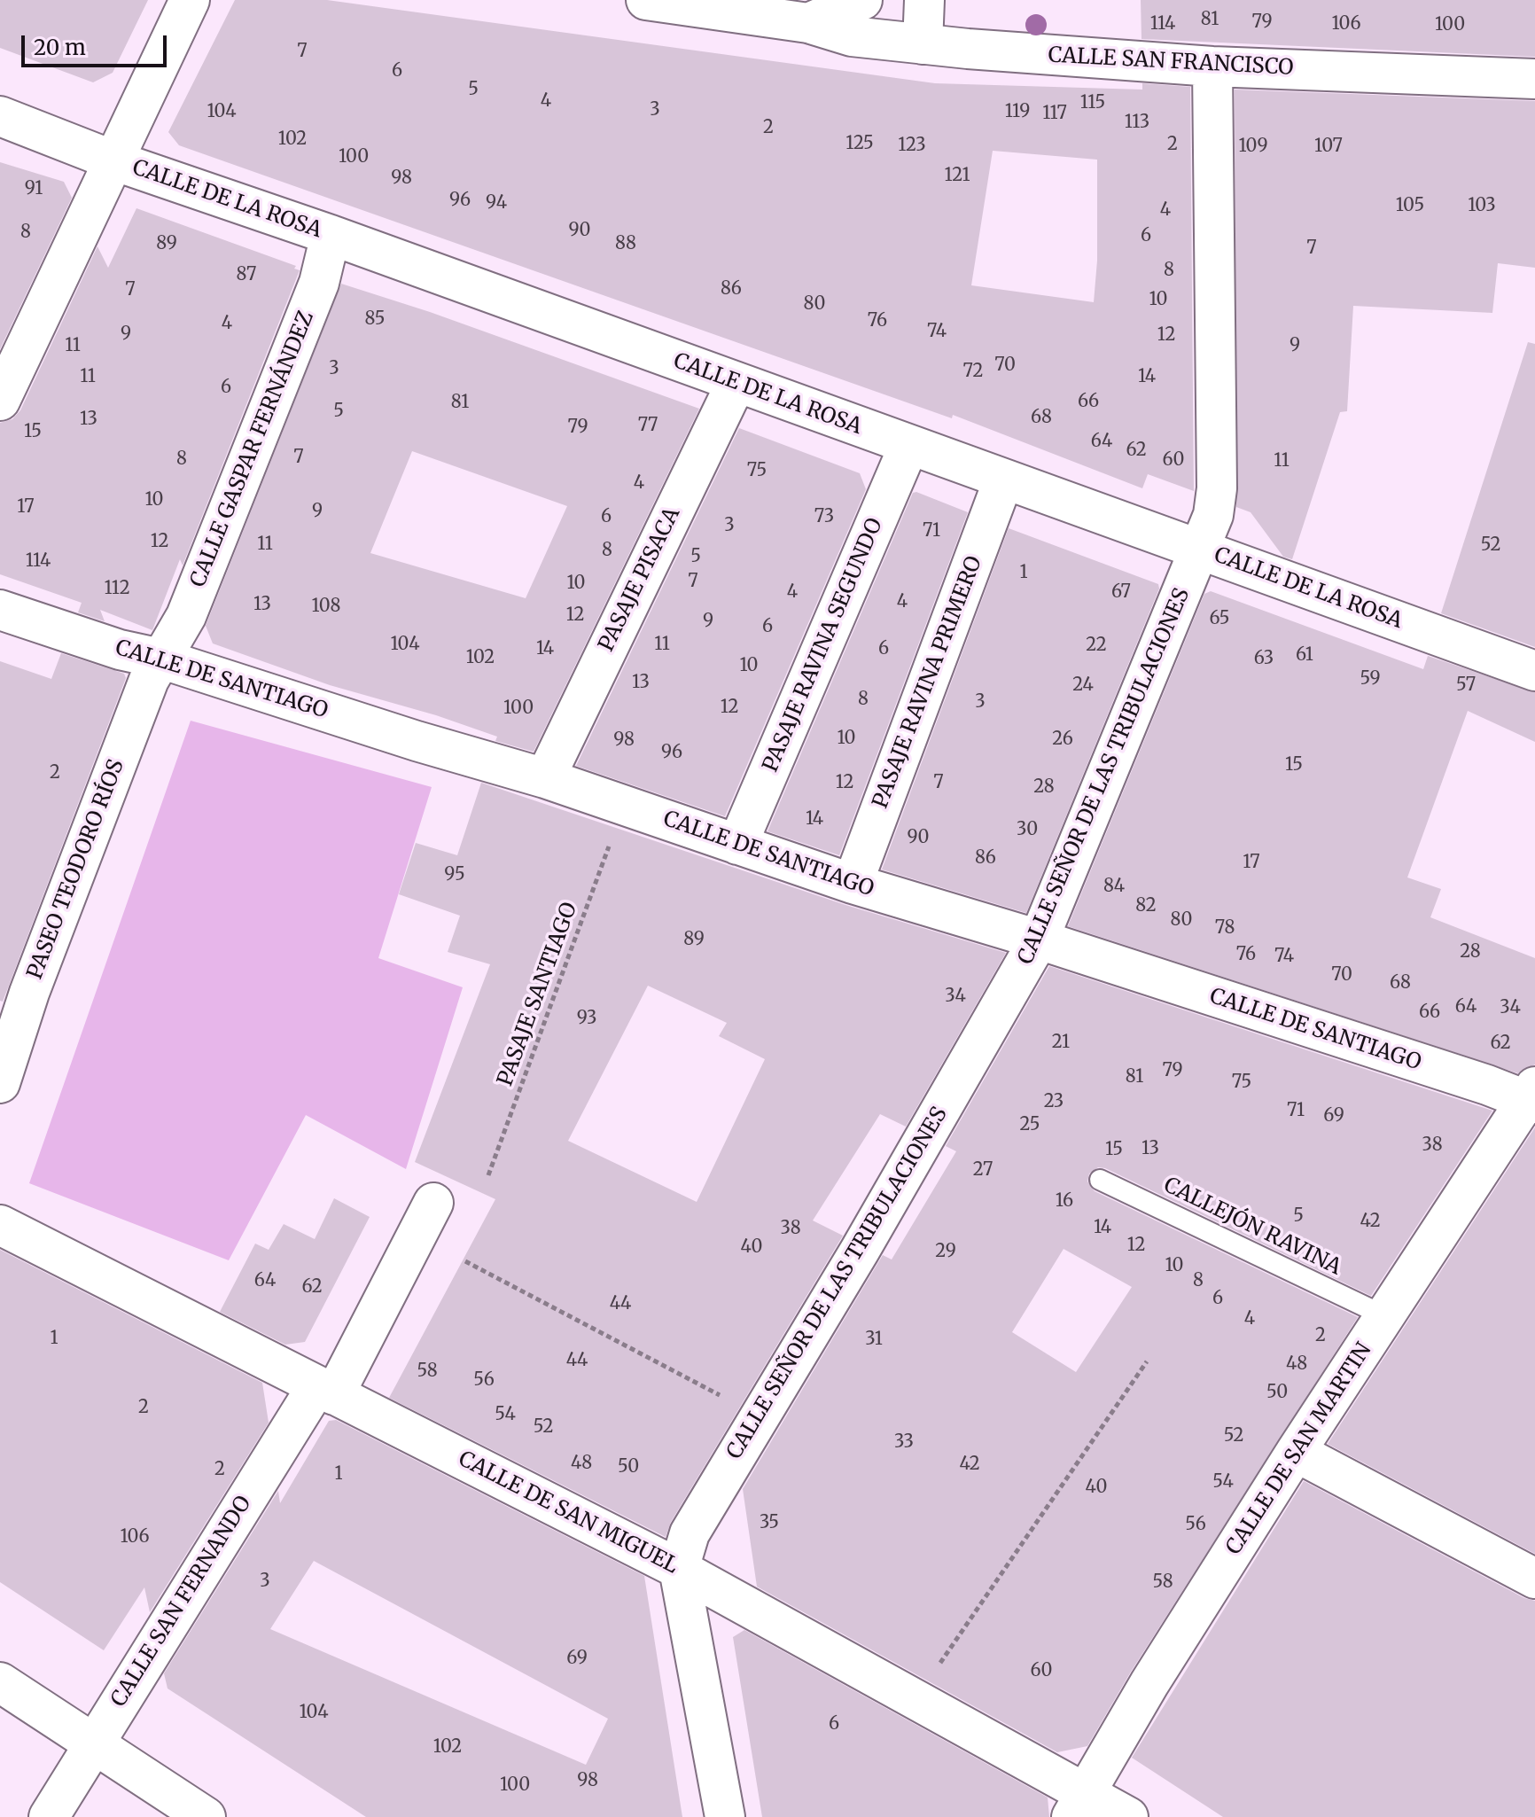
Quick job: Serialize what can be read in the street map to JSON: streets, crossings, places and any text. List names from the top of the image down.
{
  "streets": {
    "street": [
      "CALLE SAN FRANCISCO",
      "CALLE DE LA ROSA",
      "CALLE GASPAR FERNÁNDEZ",
      "PASAJE PISACA",
      "PASAJE RAVINA SEGUNDO",
      "CALLE DE SANTIAGO",
      "PASAJE RAVINA PRIMERO",
      "CALLE SEÑOR DE LAS TRIBULACIONES",
      "PASEO TEODORO RÍOS",
      "CALLE DE SAN MARTIN",
      "CALLE DE SAN MIGUEL",
      "CALLE SAN FERNANDO"
    ],
    "lane": ["CALLEJÓN RAVINA"],
    "path": ["PASAJE SANTIAGO"]
  },
  "crossings": [
    ["CALLE SAN FRANCISCO", "CALLE SEÑOR DE LAS TRIBULACIONES"],
    ["CALLE DE LA ROSA", "CALLE GASPAR FERNÁNDEZ"],
    ["CALLE DE LA ROSA", "PASAJE PISACA"],
    ["CALLE DE LA ROSA", "PASAJE RAVINA SEGUNDO"],
    ["CALLE DE LA ROSA", "PASAJE RAVINA PRIMERO"],
    ["CALLE DE LA ROSA", "CALLE SEÑOR DE LAS TRIBULACIONES"],
    ["CALLE GASPAR FERNÁNDEZ", "CALLE DE SANTIAGO"],
    ["CALLE GASPAR FERNÁNDEZ", "PASEO TEODORO RÍOS"],
    ["PASAJE PISACA", "CALLE DE SANTIAGO"],
    ["PASAJE RAVINA SEGUNDO", "CALLE DE SANTIAGO"],
    ["CALLE DE SANTIAGO", "PASAJE RAVINA PRIMERO"],
    ["CALLE DE SANTIAGO", "CALLE SEÑOR DE LAS TRIBULACIONES"],
    ["CALLE DE SANTIAGO", "PASEO TEODORO RÍOS"],
    ["CALLE DE SANTIAGO", "CALLE DE SAN MARTIN"],
    ["CALLE SEÑOR DE LAS TRIBULACIONES", "CALLE DE SAN MIGUEL"],
    ["CALLEJÓN RAVINA", "CALLE DE SAN MARTIN"],
    ["CALLE DE SAN MARTIN", "CALLE DE SAN MIGUEL"],
    ["CALLE DE SAN MIGUEL", "CALLE SAN FERNANDO"]
  ],
  "house_numbers": [
    "81",
    "79",
    "114",
    "106",
    "100",
    "7",
    "6",
    "5",
    "4",
    "115",
    "3",
    "104",
    "119",
    "117",
    "113",
    "2",
    "102",
    "125",
    "2",
    "123",
    "109",
    "107",
    "100",
    "121",
    "98",
    "91",
    "96",
    "94",
    "105",
    "103",
    "4",
    "90",
    "8",
    "6",
    "89",
    "88",
    "7",
    "8",
    "87",
    "86",
    "7",
    "10",
    "80",
    "85",
    "76",
    "4",
    "74",
    "9",
    "12",
    "11",
    "9",
    "70",
    "3",
    "72",
    "11",
    "14",
    "6",
    "66",
    "81",
    "5",
    "68",
    "13",
    "77",
    "79",
    "15",
    "64",
    "62",
    "7",
    "8",
    "60",
    "11",
    "75",
    "4",
    "10",
    "17",
    "9",
    "6",
    "73",
    "3",
    "71",
    "12",
    "11",
    "52",
    "8",
    "5",
    "114",
    "1",
    "7",
    "10",
    "112",
    "4",
    "67",
    "4",
    "13",
    "108",
    "12",
    "65",
    "9",
    "6",
    "104",
    "11",
    "22",
    "14",
    "6",
    "61",
    "102",
    "63",
    "10",
    "59",
    "13",
    "24",
    "57",
    "8",
    "3",
    "12",
    "100",
    "10",
    "26",
    "98",
    "96",
    "15",
    "2",
    "12",
    "7",
    "28",
    "14",
    "30",
    "90",
    "86",
    "17",
    "95",
    "84",
    "82",
    "80",
    "78",
    "89",
    "28",
    "76",
    "74",
    "70",
    "68",
    "34",
    "64",
    "34",
    "66",
    "93",
    "21",
    "62",
    "79",
    "81",
    "75",
    "23",
    "71",
    "69",
    "25",
    "38",
    "13",
    "15",
    "27",
    "16",
    "5",
    "42",
    "14",
    "38",
    "12",
    "40",
    "29",
    "10",
    "64",
    "8",
    "62",
    "6",
    "44",
    "4",
    "2",
    "1",
    "31",
    "44",
    "48",
    "58",
    "56",
    "50",
    "2",
    "54",
    "52",
    "52",
    "33",
    "48",
    "42",
    "50",
    "2",
    "1",
    "54",
    "40",
    "35",
    "56",
    "106",
    "3",
    "58",
    "69",
    "60",
    "104",
    "6",
    "102",
    "98",
    "100"
  ],
  "scale_bar": "20 m"
}
